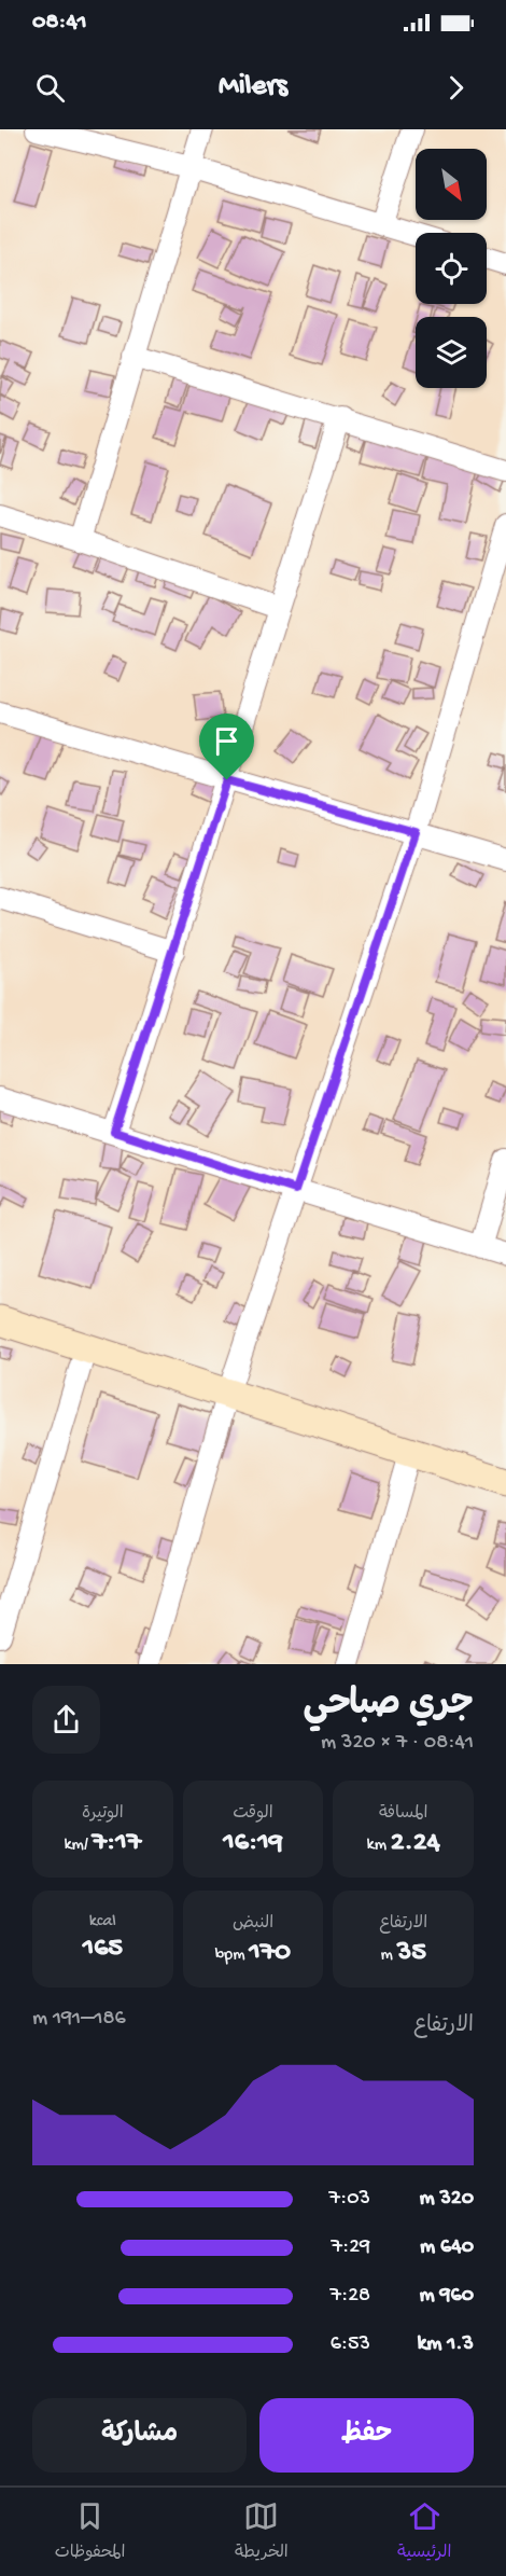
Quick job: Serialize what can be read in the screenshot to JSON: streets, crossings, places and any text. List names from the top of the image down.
{
  "north": "bottom right",
  "page": {
    "status": "08:41",
    "header": "Milers",
    "heading": ["جري صباحي", "08:41 · 7 × 320 m"],
    "stats": [
      ["المسافة", "2.24 km"],
      ["الوقت", "16:19"],
      ["الوتيرة", "7:17 /km"],
      ["الارتفاع", "35 m"],
      ["النبض", "170 bpm"],
      ["kcal", "165"]
    ],
    "chart": ["الارتفاع", "186–191 m"],
    "list": [
      {
        "name": "320 m",
        "note": "7:03"
      },
      {
        "name": "640 m",
        "note": "7:29"
      },
      {
        "name": "960 m",
        "note": "7:28"
      },
      {
        "name": "1.3 km",
        "note": "6:53"
      }
    ],
    "buttons": ["حفظ", "مشاركة"],
    "tabs": ["الرئيسية", "الخريطة", "المحفوظات"]
  }
}
